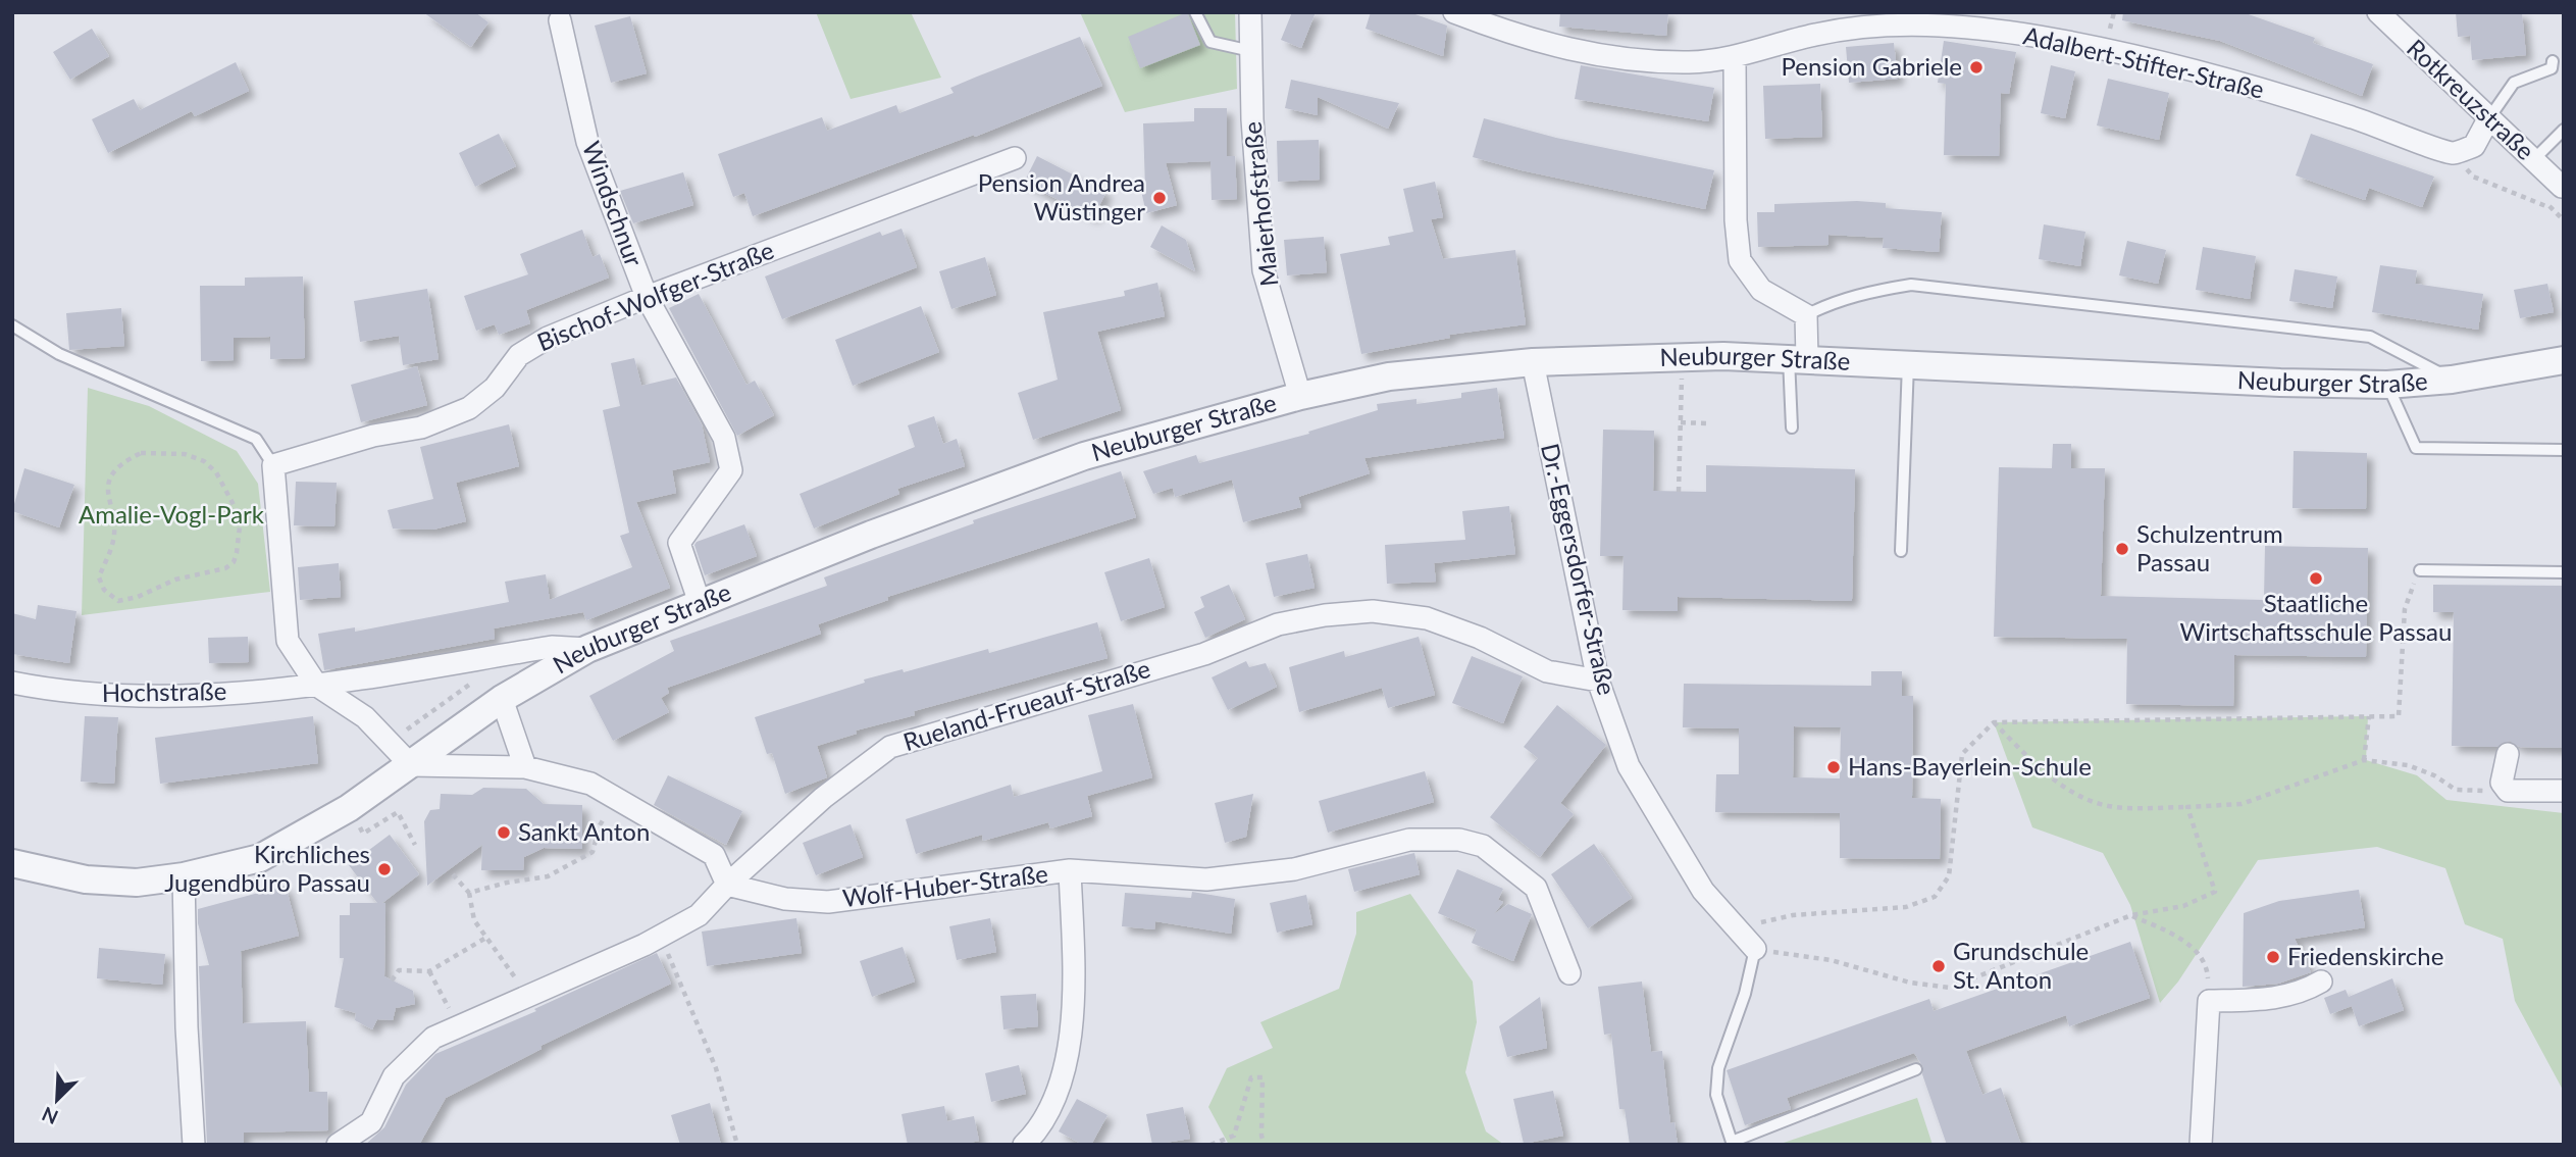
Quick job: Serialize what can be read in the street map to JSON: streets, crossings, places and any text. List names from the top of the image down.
{
  "streets": {
    "street": [
      "Adalbert-Stifter-Straße",
      "Rotkreuzstraße",
      "Windschnur",
      "Maierhofstraße",
      "Bischof-Wolfger-Straße",
      "Neuburger Straße",
      "Dr.-Eggersdorfer-Straße",
      "Hochstraße",
      "Rueland-Frueauf-Straße",
      "Wolf-Huber-Straße"
    ]
  },
  "crossings": [
    ["Windschnur", "Bischof-Wolfger-Straße"],
    ["Windschnur", "Neuburger Straße"],
    ["Maierhofstraße", "Neuburger Straße"],
    ["Neuburger Straße", "Dr.-Eggersdorfer-Straße"],
    ["Neuburger Straße", "Hochstraße"],
    ["Dr.-Eggersdorfer-Straße", "Rueland-Frueauf-Straße"],
    ["Rueland-Frueauf-Straße", "Wolf-Huber-Straße"]
  ],
  "parks": ["Amalie-Vogl-Park"],
  "places": [
    "Pension Gabriele",
    "Pension Andrea Wüstinger",
    "Schulzentrum Passau",
    "Staatliche Wirtschaftsschule Passau",
    "Hans-Bayerlein-Schule",
    "Sankt Anton",
    "Kirchliches Jugendbüro Passau",
    "Friedenskirche",
    "Grundschule St. Anton"
  ],
  "north": "bottom left"
}
